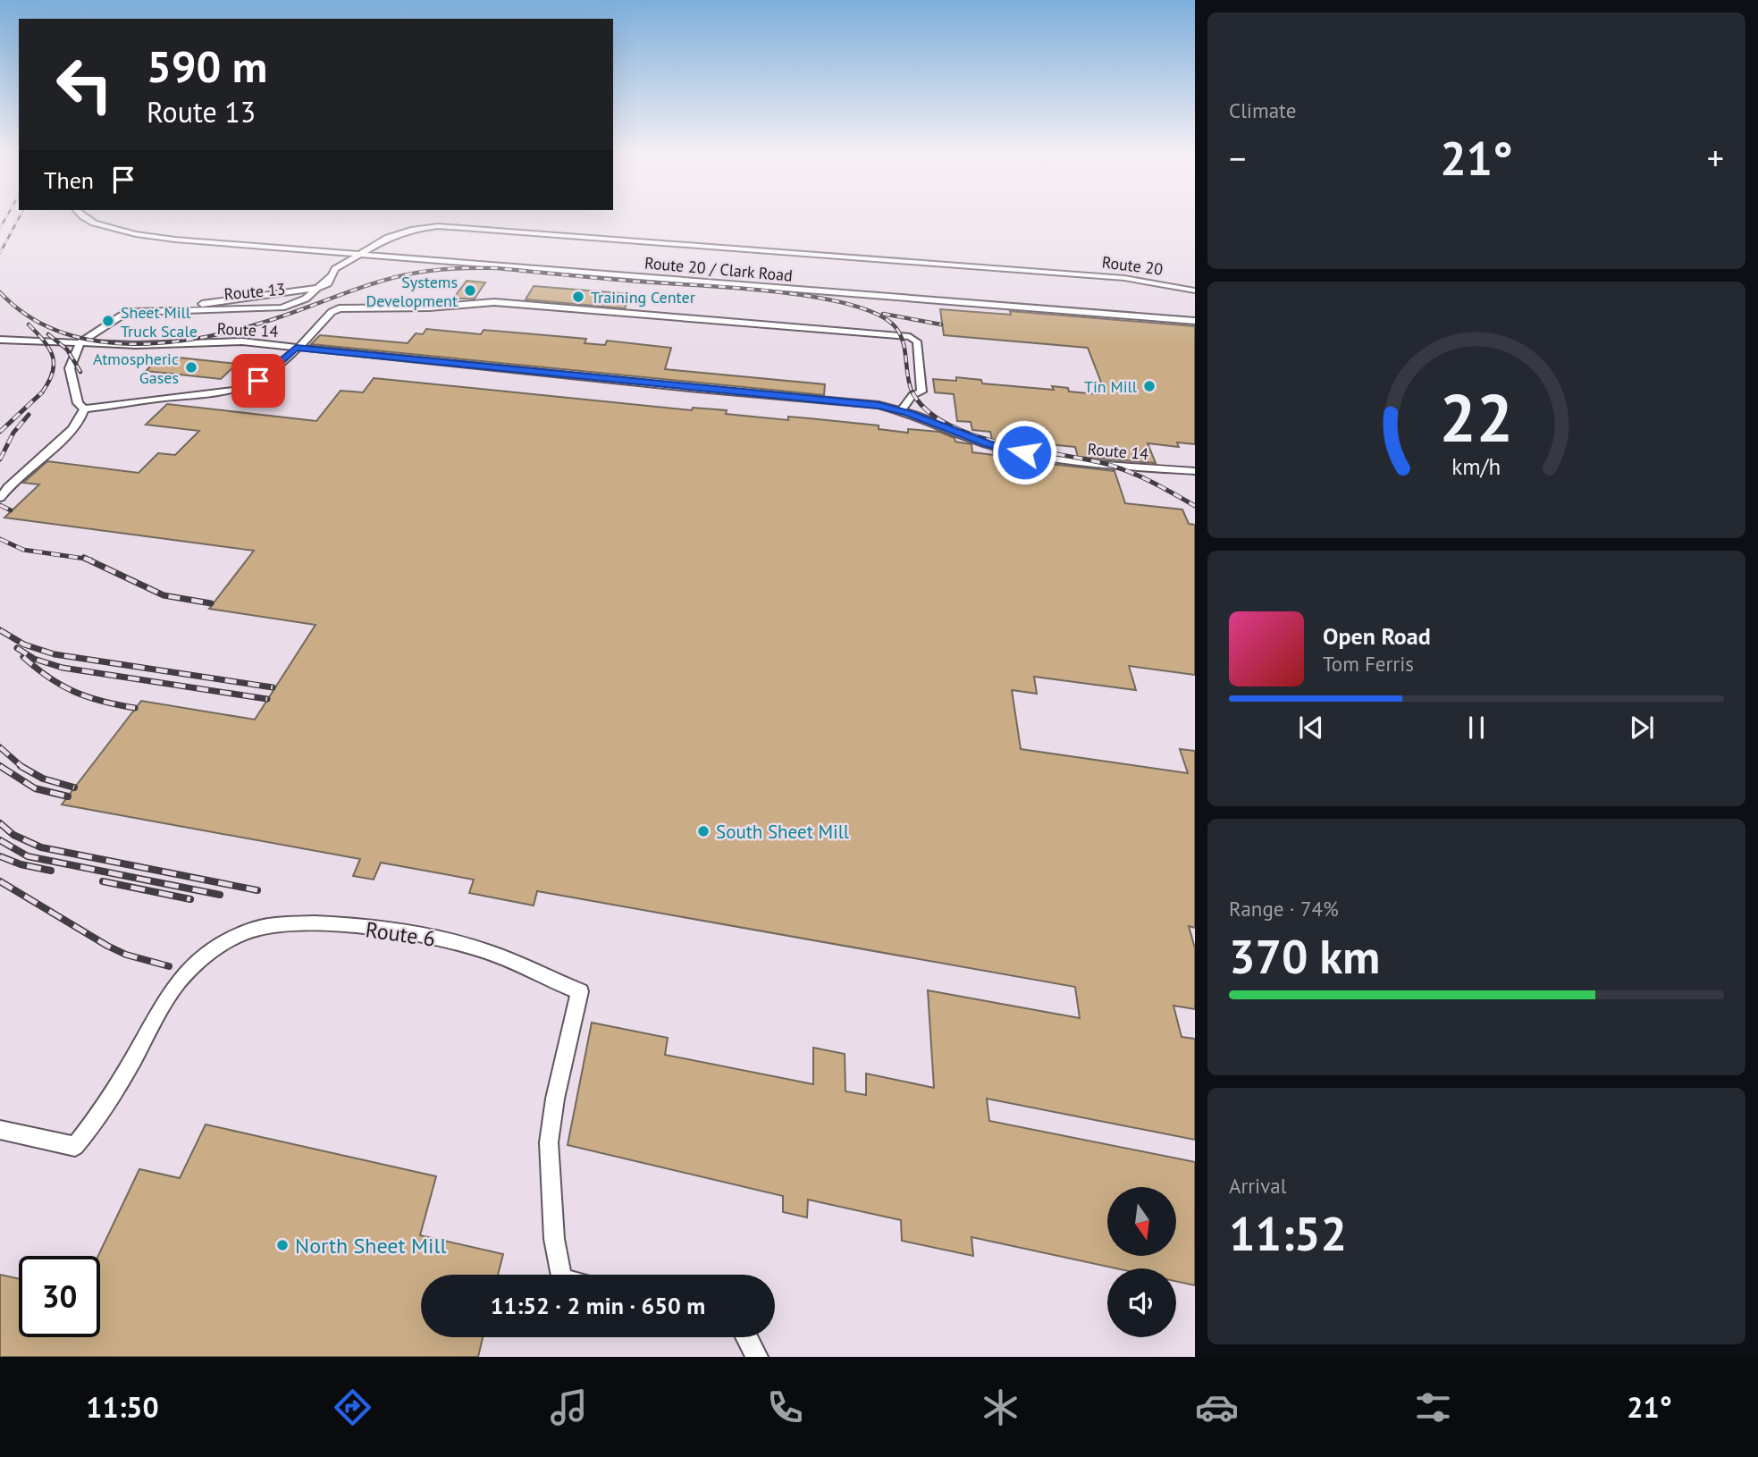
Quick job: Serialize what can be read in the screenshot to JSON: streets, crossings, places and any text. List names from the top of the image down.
{
  "streets": {
    "street": [
      "Route 20",
      "Route 20 / Clark Road",
      "Route 13",
      "Route 14",
      "Route 6"
    ]
  },
  "crossings": [
    ["Route 20", "Route 20 / Clark Road"],
    ["Route 20", "Route 13"],
    ["Route 20 / Clark Road", "Route 13"],
    ["Route 13", "Route 14"]
  ],
  "places": [
    "Systems Development",
    "Training Center",
    "Sheet Mill Truck Scale",
    "Atmospheric Gases",
    "Tin Mill",
    "South Sheet Mill",
    "North Sheet Mill"
  ],
  "north": "bottom",
  "page": {
    "tile": [
      "Climate",
      ["Range · 74%", "370 km"],
      ["Arrival", "11:52"]
    ],
    "turn": ["590 m", "Route 13"],
    "heat": ["−", "21°", "+"],
    "then": "Then",
    "song": ["Open Road", "Tom Ferris"],
    "limit": "30",
    "trip": "11:52 · 2 min · 650 m",
    "tabs": ["11:50", "21°"],
    "gauge": ["22", "km/h"]
  }
}
